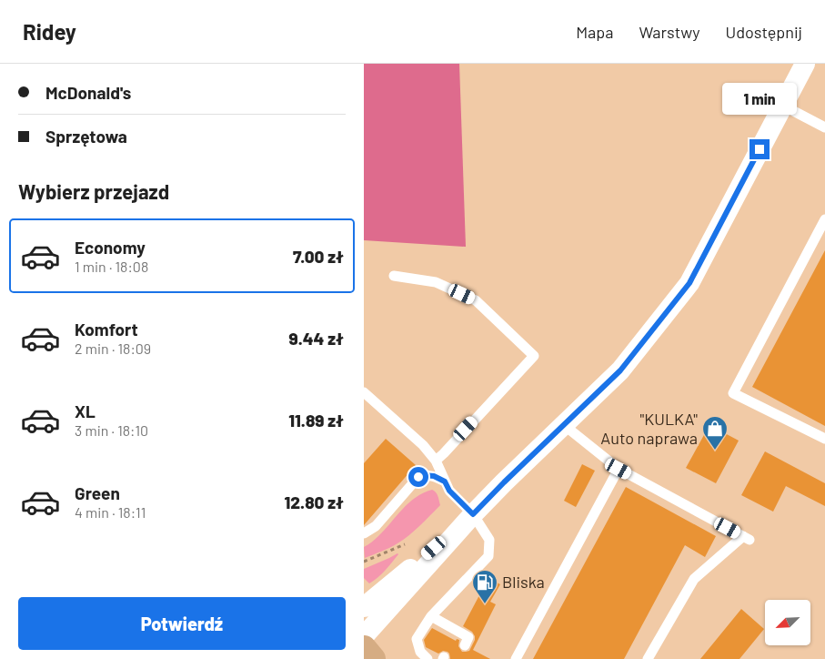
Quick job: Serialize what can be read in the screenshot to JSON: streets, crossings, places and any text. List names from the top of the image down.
{
  "places": {
    "shop": ["\"KULKA\" Auto naprawa"],
    "fuel station": ["Bliska"]
  },
  "north": "bottom left",
  "page": {
    "header": "Ridey",
    "nav": ["Mapa", "Warstwy", "Udostępnij"],
    "banner": ["McDonald's", "Sprzętowa"],
    "bubble": "1 min",
    "heading": "Wybierz przejazd",
    "list": [
      {
        "name": "Economy",
        "note": "1 min · 18:08",
        "value": "7.00 zł"
      },
      {
        "name": "Komfort",
        "note": "2 min · 18:09",
        "value": "9.44 zł"
      },
      {
        "name": "XL",
        "note": "3 min · 18:10",
        "value": "11.89 zł"
      },
      {
        "name": "Green",
        "note": "4 min · 18:11",
        "value": "12.80 zł"
      }
    ],
    "buttons": "Potwierdź"
  }
}
